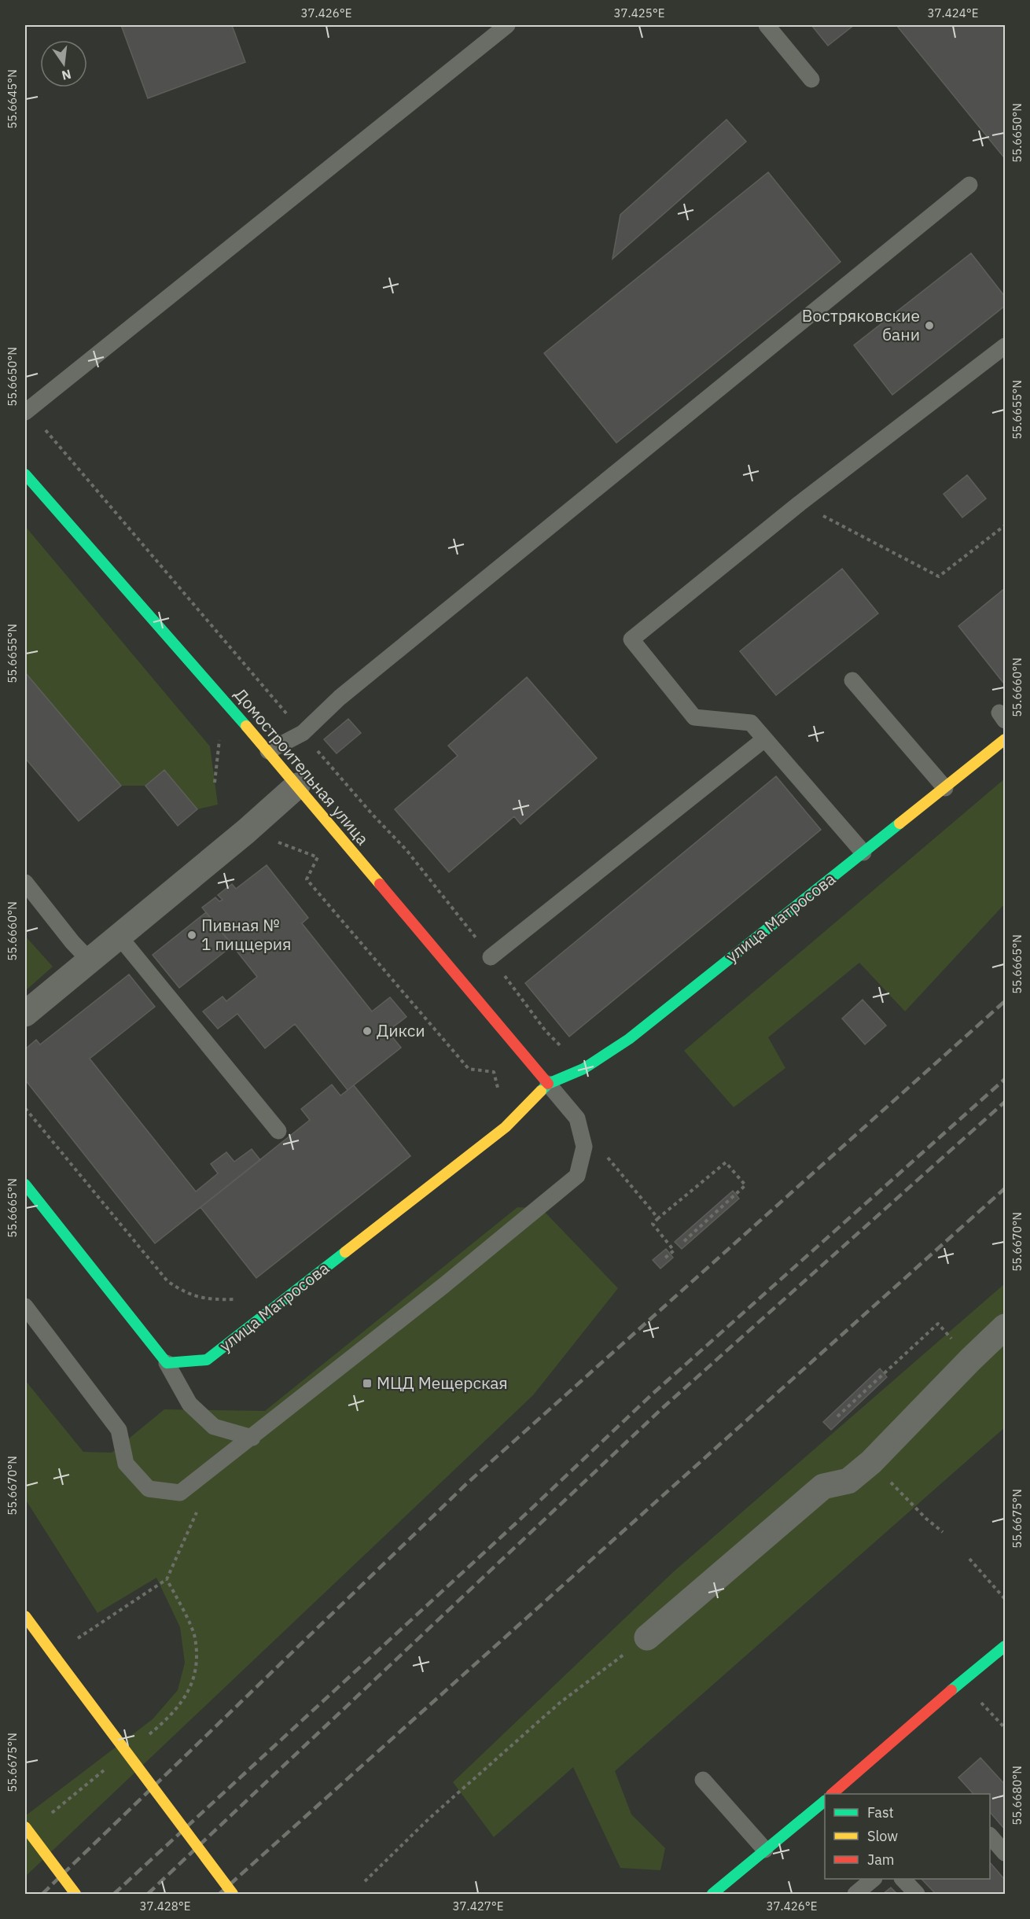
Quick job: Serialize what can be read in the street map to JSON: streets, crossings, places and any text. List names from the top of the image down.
{
  "streets": {
    "main road": ["Домостроительная улица", "улица Матросова"]
  },
  "crossings": [
    ["Домостроительная улица", "улица Матросова"]
  ],
  "places": {
    "other": ["Востряковские бани", "Пивная № 1 пиццерия", "Дикси"],
    "transit": ["МЦД Мещерская"]
  },
  "legend": ["Fast", "Slow", "Jam"],
  "north": "bottom",
  "coordinates": [
    "37.426°E",
    "37.425°E",
    "37.424°E",
    "55.6645°N",
    "55.6650°N",
    "55.6655°N",
    "55.6660°N",
    "55.6665°N",
    "55.6670°N",
    "55.6675°N",
    "55.6680°N",
    "37.428°E",
    "37.427°E"
  ]
}
